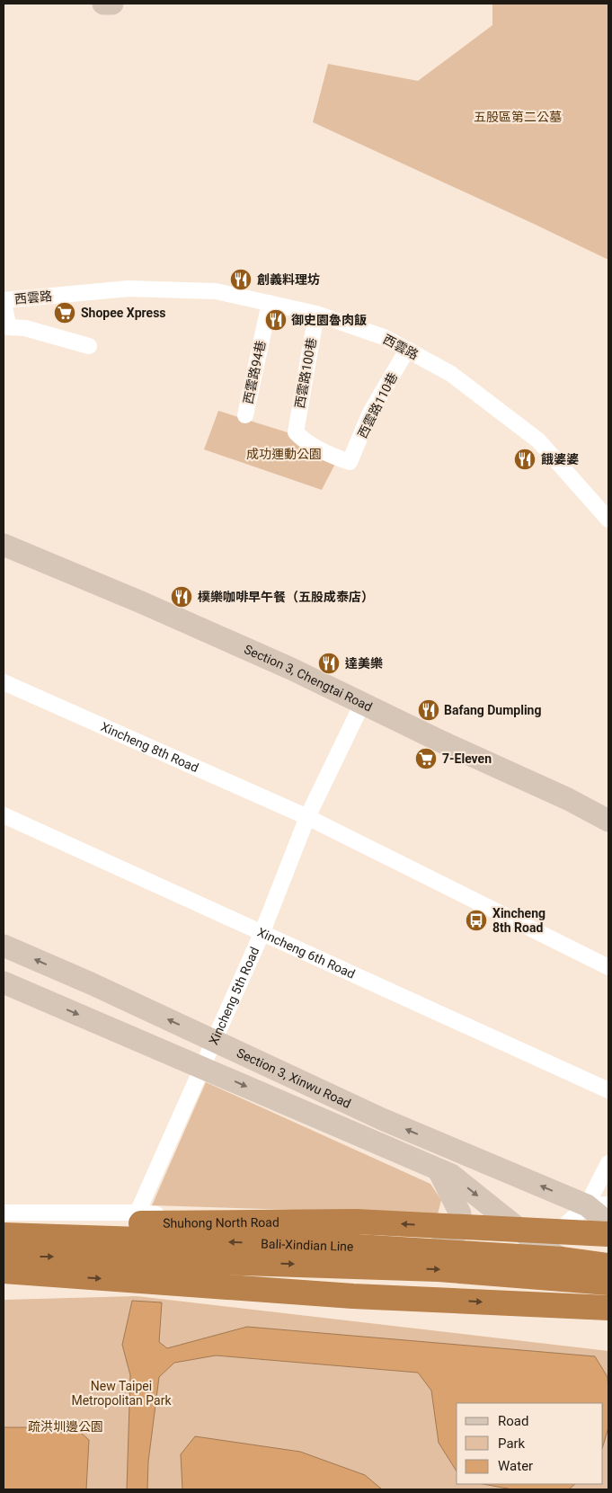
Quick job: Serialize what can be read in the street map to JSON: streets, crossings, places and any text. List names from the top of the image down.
{
  "streets": {
    "highway": ["Bali-Xindian Line"],
    "street": [
      "西雲路",
      "西雲路94巷",
      "西雲路100巷",
      "西雲路110巷",
      "Section 3, Chengtai Road",
      "Xincheng 8th Road",
      "Xincheng 6th Road",
      "Xincheng 5th Road",
      "Section 3, Xinwu Road",
      "Shuhong North Road"
    ]
  },
  "crossings": [
    ["西雲路", "西雲路94巷"],
    ["西雲路", "西雲路100巷"],
    ["西雲路", "西雲路110巷"],
    ["西雲路100巷", "西雲路110巷"],
    ["Section 3, Chengtai Road", "Xincheng 5th Road"],
    ["Xincheng 8th Road", "Xincheng 5th Road"],
    ["Xincheng 6th Road", "Xincheng 5th Road"],
    ["Xincheng 5th Road", "Section 3, Xinwu Road"],
    ["Xincheng 5th Road", "Shuhong North Road"],
    ["Section 3, Xinwu Road", "Shuhong North Road"]
  ],
  "parks": [
    "五股區第二公墓",
    "成功運動公園",
    "New Taipei Metropolitan Park",
    "疏洪圳邊公園"
  ],
  "places": {
    "restaurant": [
      "創義料理坊",
      "御史園魯肉飯",
      "餓婆婆",
      "樸樂咖啡早午餐（五股成泰店）",
      "達美樂",
      "Bafang Dumpling"
    ],
    "supermarket": ["Shopee Xpress", "7-Eleven"],
    "bus stop": ["Xincheng 8th Road"]
  },
  "legend": ["Road", "Park", "Water"]
}
